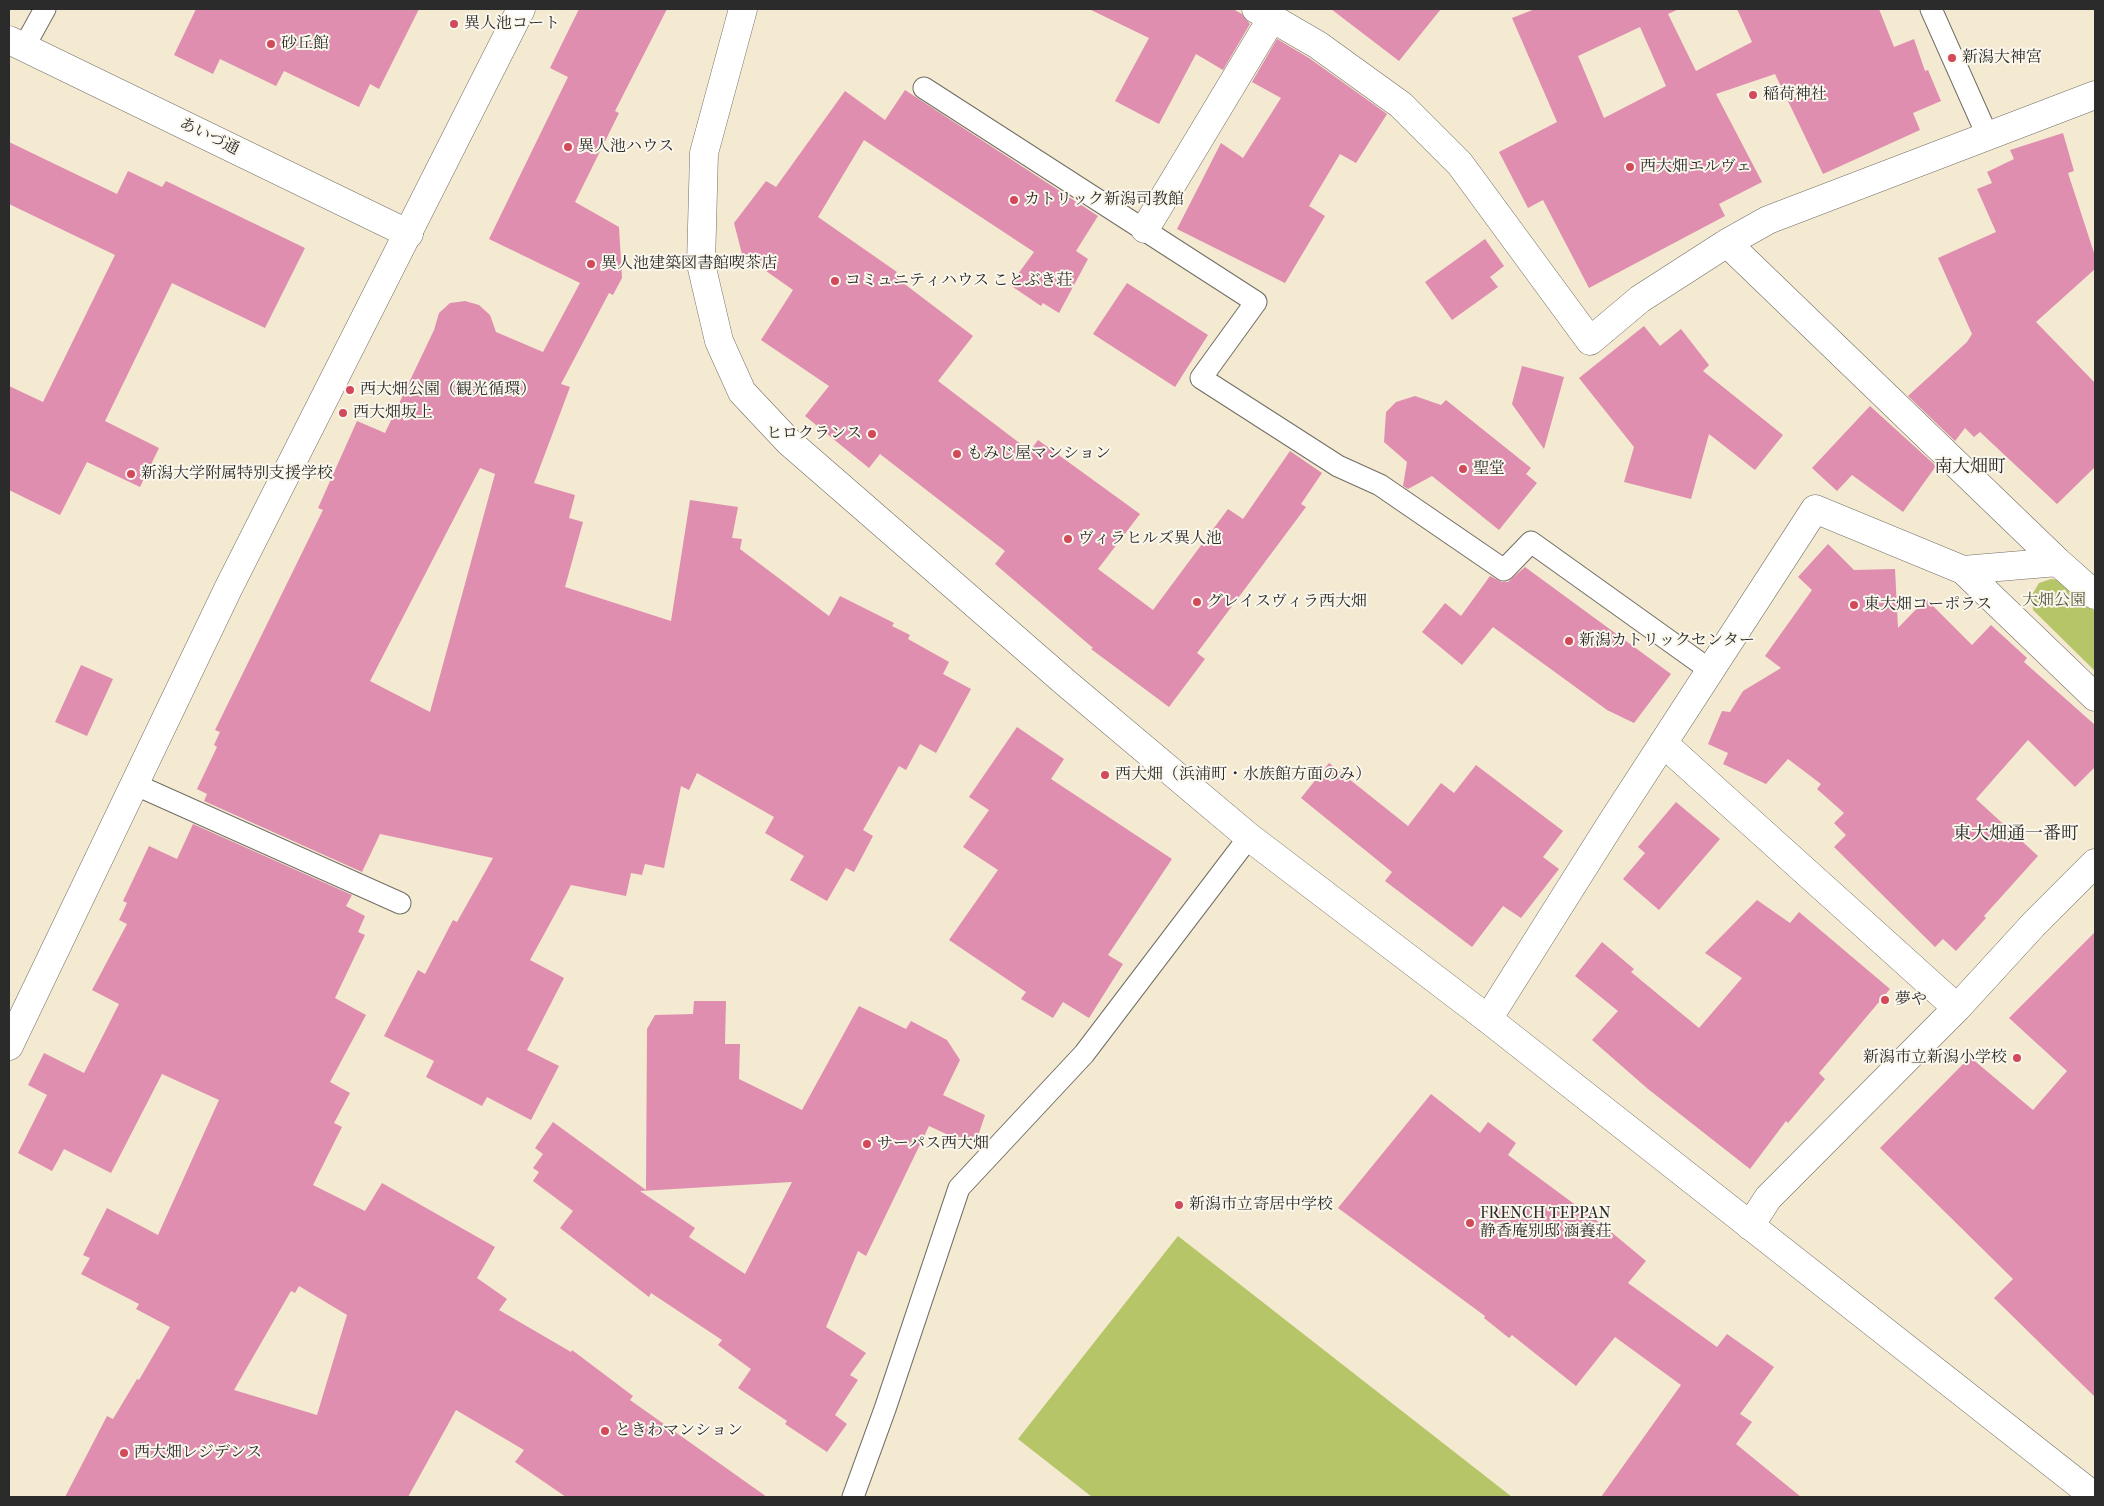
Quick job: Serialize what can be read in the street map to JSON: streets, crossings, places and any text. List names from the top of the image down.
{
  "streets": {
    "street": ["あいづ通"]
  },
  "districts": ["南大畑町", "東大畑通一番町"],
  "parks": ["大畑公園"],
  "places": [
    "異人池コート",
    "砂丘館",
    "新潟大神宮",
    "稲荷神社",
    "異人池ハウス",
    "西大畑エルヴェ",
    "カトリック新潟司教館",
    "異人池建築図書館喫茶店",
    "コミュニティハウス ことぶき荘",
    "西大畑公園（観光循環）",
    "西大畑坂上",
    "ヒロクランス",
    "もみじ屋マンション",
    "聖堂",
    "新潟大学附属特別支援学校",
    "ヴィラヒルズ異人池",
    "グレイスヴィラ西大畑",
    "東大畑コーポラス",
    "新潟カトリックセンター",
    "西大畑（浜浦町・水族館方面のみ）",
    "夢や",
    "新潟市立新潟小学校",
    "サーパス西大畑",
    "新潟市立寄居中学校",
    "FRENCH TEPPAN 静香庵別邸 涵養荘",
    "ときわマンション",
    "西大畑レジデンス"
  ]
}
